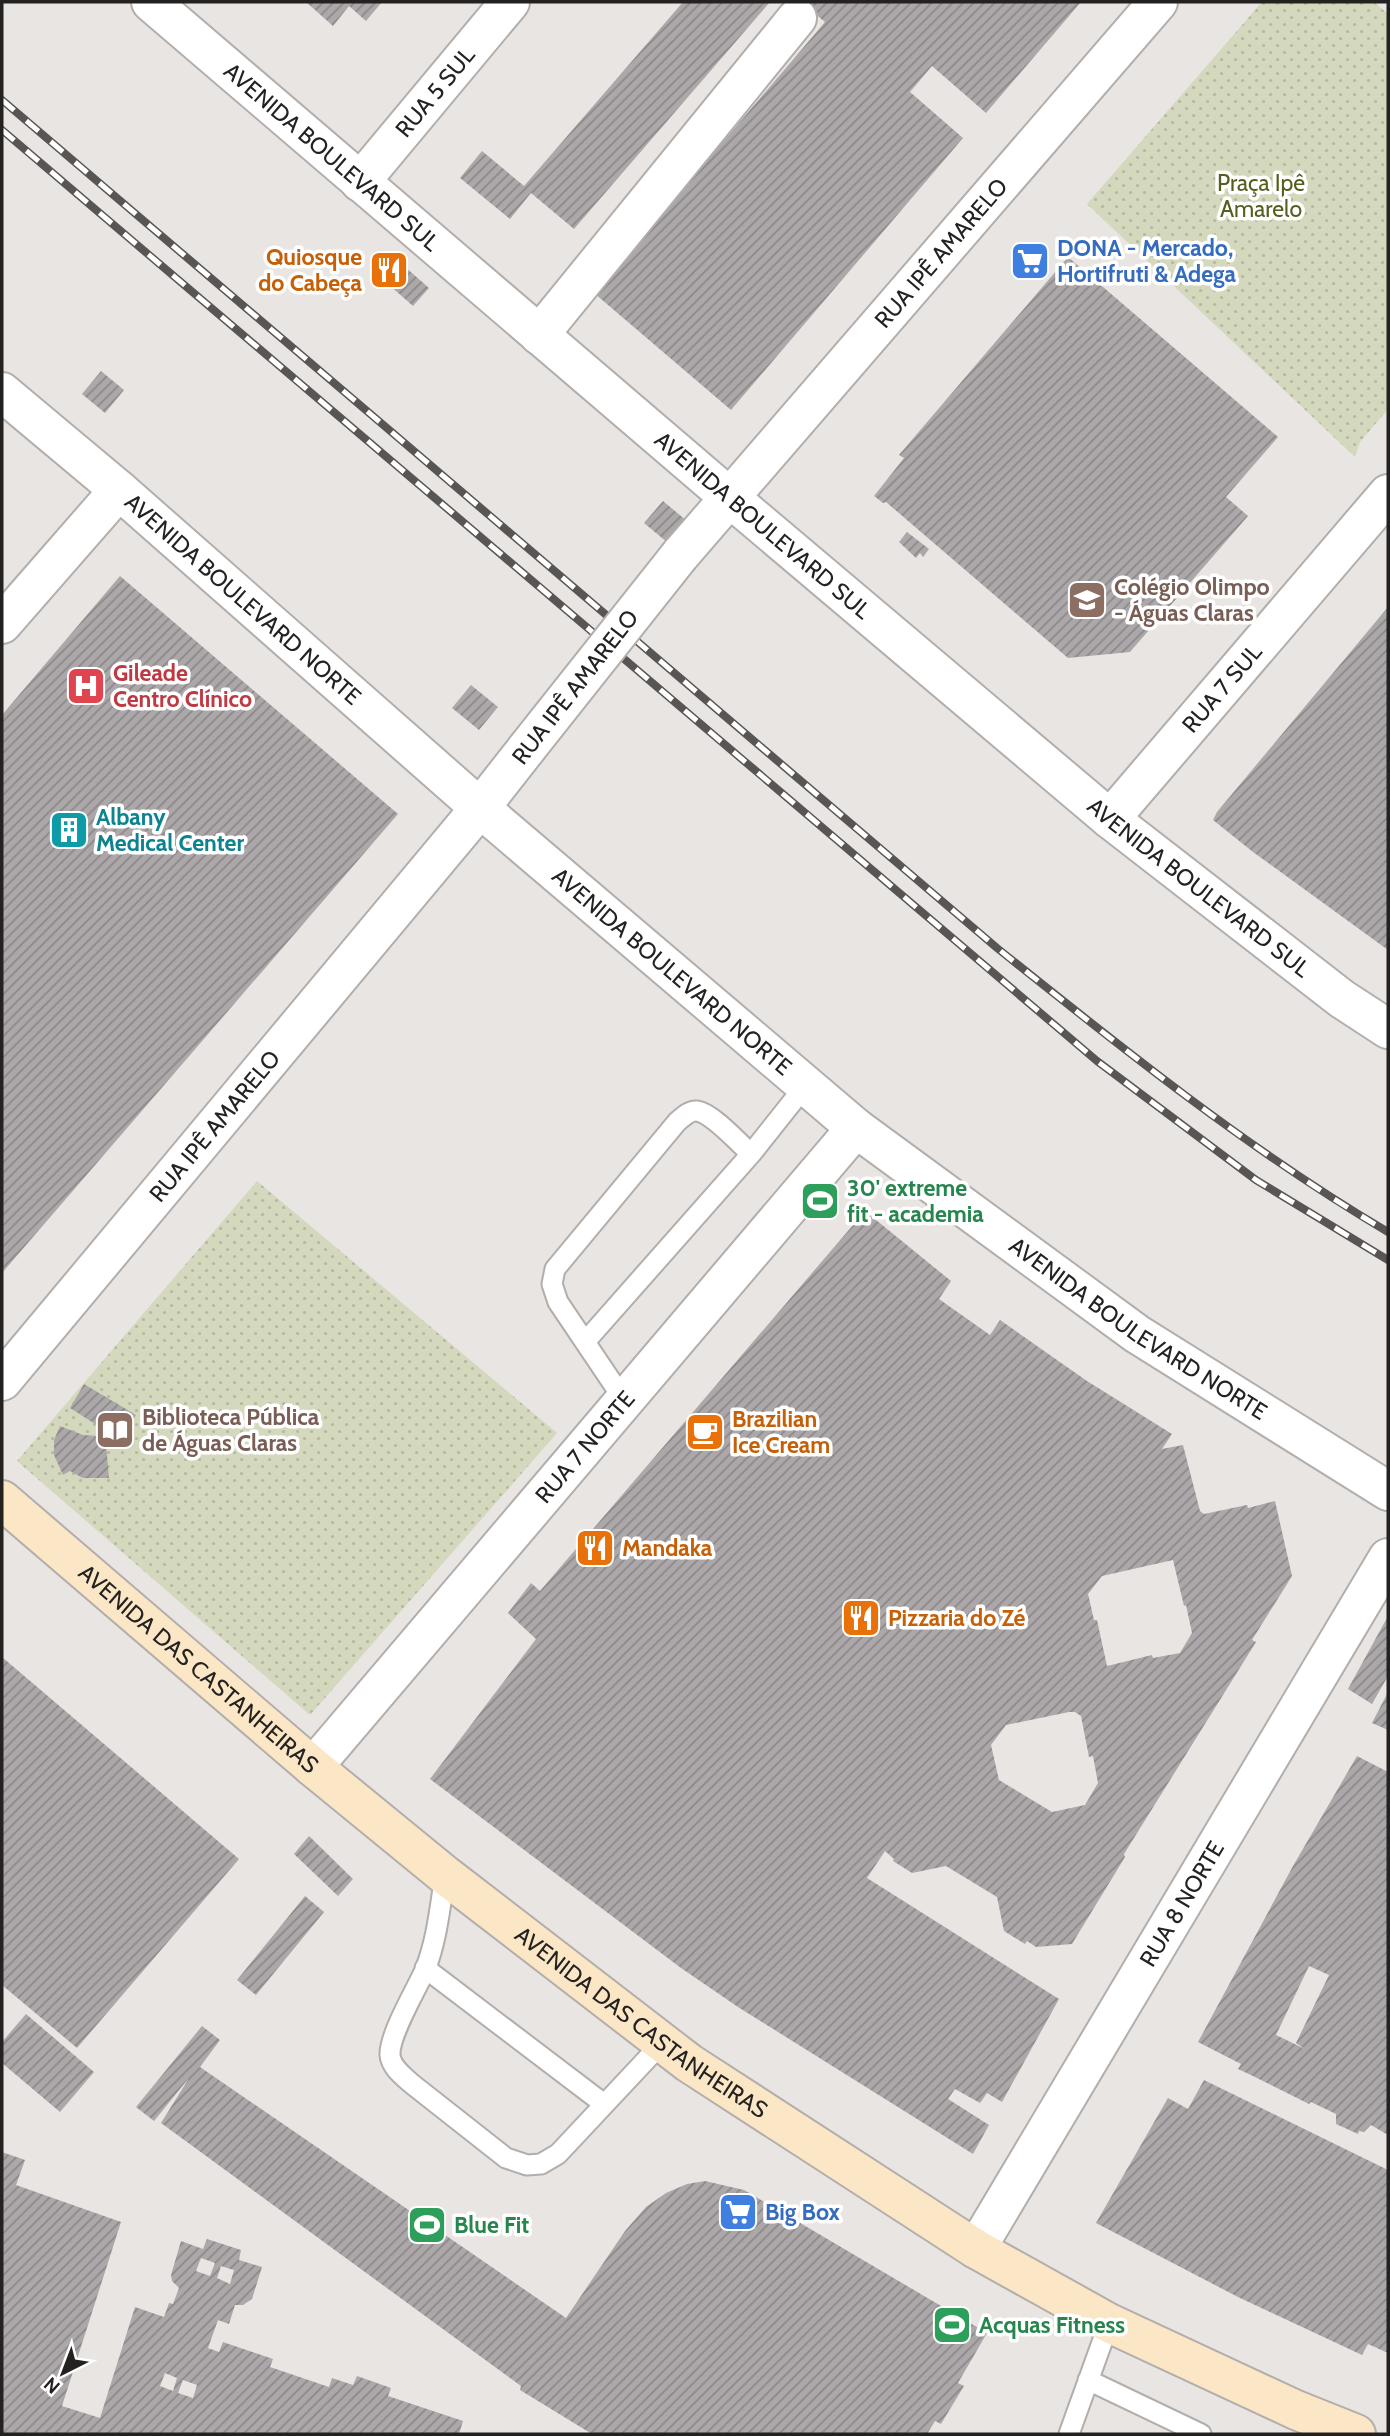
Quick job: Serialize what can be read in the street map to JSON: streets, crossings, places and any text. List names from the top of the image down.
{
  "streets": {
    "main road": ["AVENIDA DAS CASTANHEIRAS"],
    "street": [
      "RUA 5 SUL",
      "AVENIDA BOULEVARD SUL",
      "RUA IPÊ AMARELO",
      "AVENIDA BOULEVARD NORTE",
      "RUA 7 SUL",
      "RUA 7 NORTE",
      "RUA 8 NORTE"
    ]
  },
  "crossings": [
    ["RUA 5 SUL", "AVENIDA BOULEVARD SUL"],
    ["AVENIDA BOULEVARD SUL", "RUA IPÊ AMARELO"],
    ["AVENIDA BOULEVARD SUL", "RUA 7 SUL"],
    ["RUA IPÊ AMARELO", "AVENIDA BOULEVARD NORTE"],
    ["AVENIDA BOULEVARD NORTE", "RUA 7 NORTE"],
    ["RUA 7 NORTE", "AVENIDA DAS CASTANHEIRAS"],
    ["AVENIDA DAS CASTANHEIRAS", "RUA 8 NORTE"]
  ],
  "parks": ["Praça Ipê Amarelo"],
  "places": {
    "supermarket": ["DONA - Mercado, Hortifruti & Adega", "Big Box"],
    "restaurant": ["Quiosque do Cabeça", "Mandaka", "Pizzaria do Zé"],
    "school or university": ["Colégio Olimpo - Águas Claras"],
    "hospital": ["Gileade Centro Clínico"],
    "building": ["Albany Medical Center"],
    "sports": ["30' extreme fit - academia", "Blue Fit", "Acquas Fitness"],
    "library": ["Biblioteca Pública de Águas Claras"],
    "cafe": ["Brazilian Ice Cream"]
  },
  "north": "bottom left"
}
